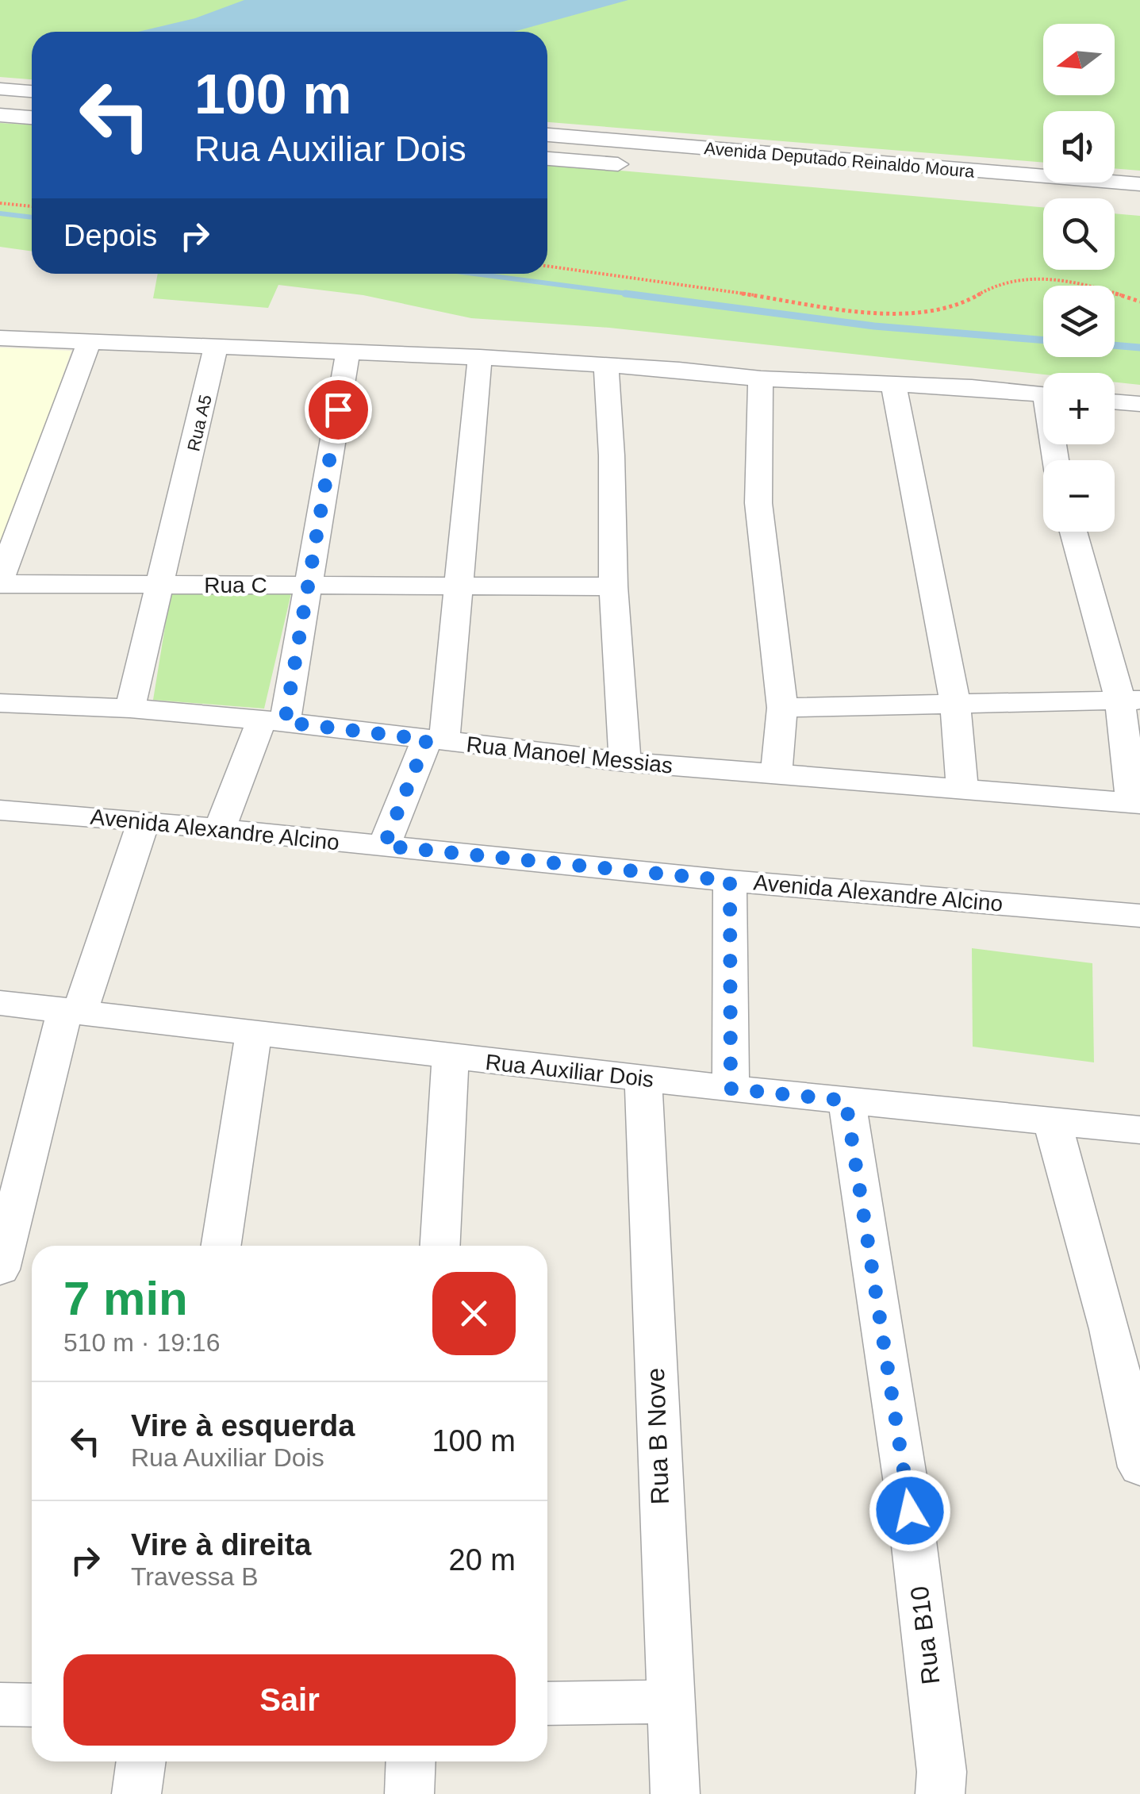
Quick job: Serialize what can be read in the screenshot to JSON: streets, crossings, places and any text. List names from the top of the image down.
{
  "streets": {
    "street": [
      "Avenida Deputado Reinaldo Moura",
      "Rua A5",
      "Rua C",
      "Rua Manoel Messias",
      "Avenida Alexandre Alcino",
      "Rua Auxiliar Dois",
      "Rua B Nove",
      "Rua B10"
    ]
  },
  "crossings": [
    ["Rua A5", "Rua C"],
    ["Rua A5", "Rua Manoel Messias"],
    ["Rua Auxiliar Dois", "Rua B Nove"],
    ["Rua Auxiliar Dois", "Rua B10"]
  ],
  "north": "left",
  "page": {
    "map_buttons": ["+", "−"],
    "turn": ["100 m", "Rua Auxiliar Dois"],
    "then": "Depois",
    "heading": ["7 min", "510 m · 19:16"],
    "list": [
      {
        "name": "Vire à esquerda",
        "note": "Rua Auxiliar Dois",
        "value": "100 m"
      },
      {
        "name": "Vire à direita",
        "note": "Travessa B",
        "value": "20 m"
      }
    ],
    "buttons": "Sair"
  }
}
